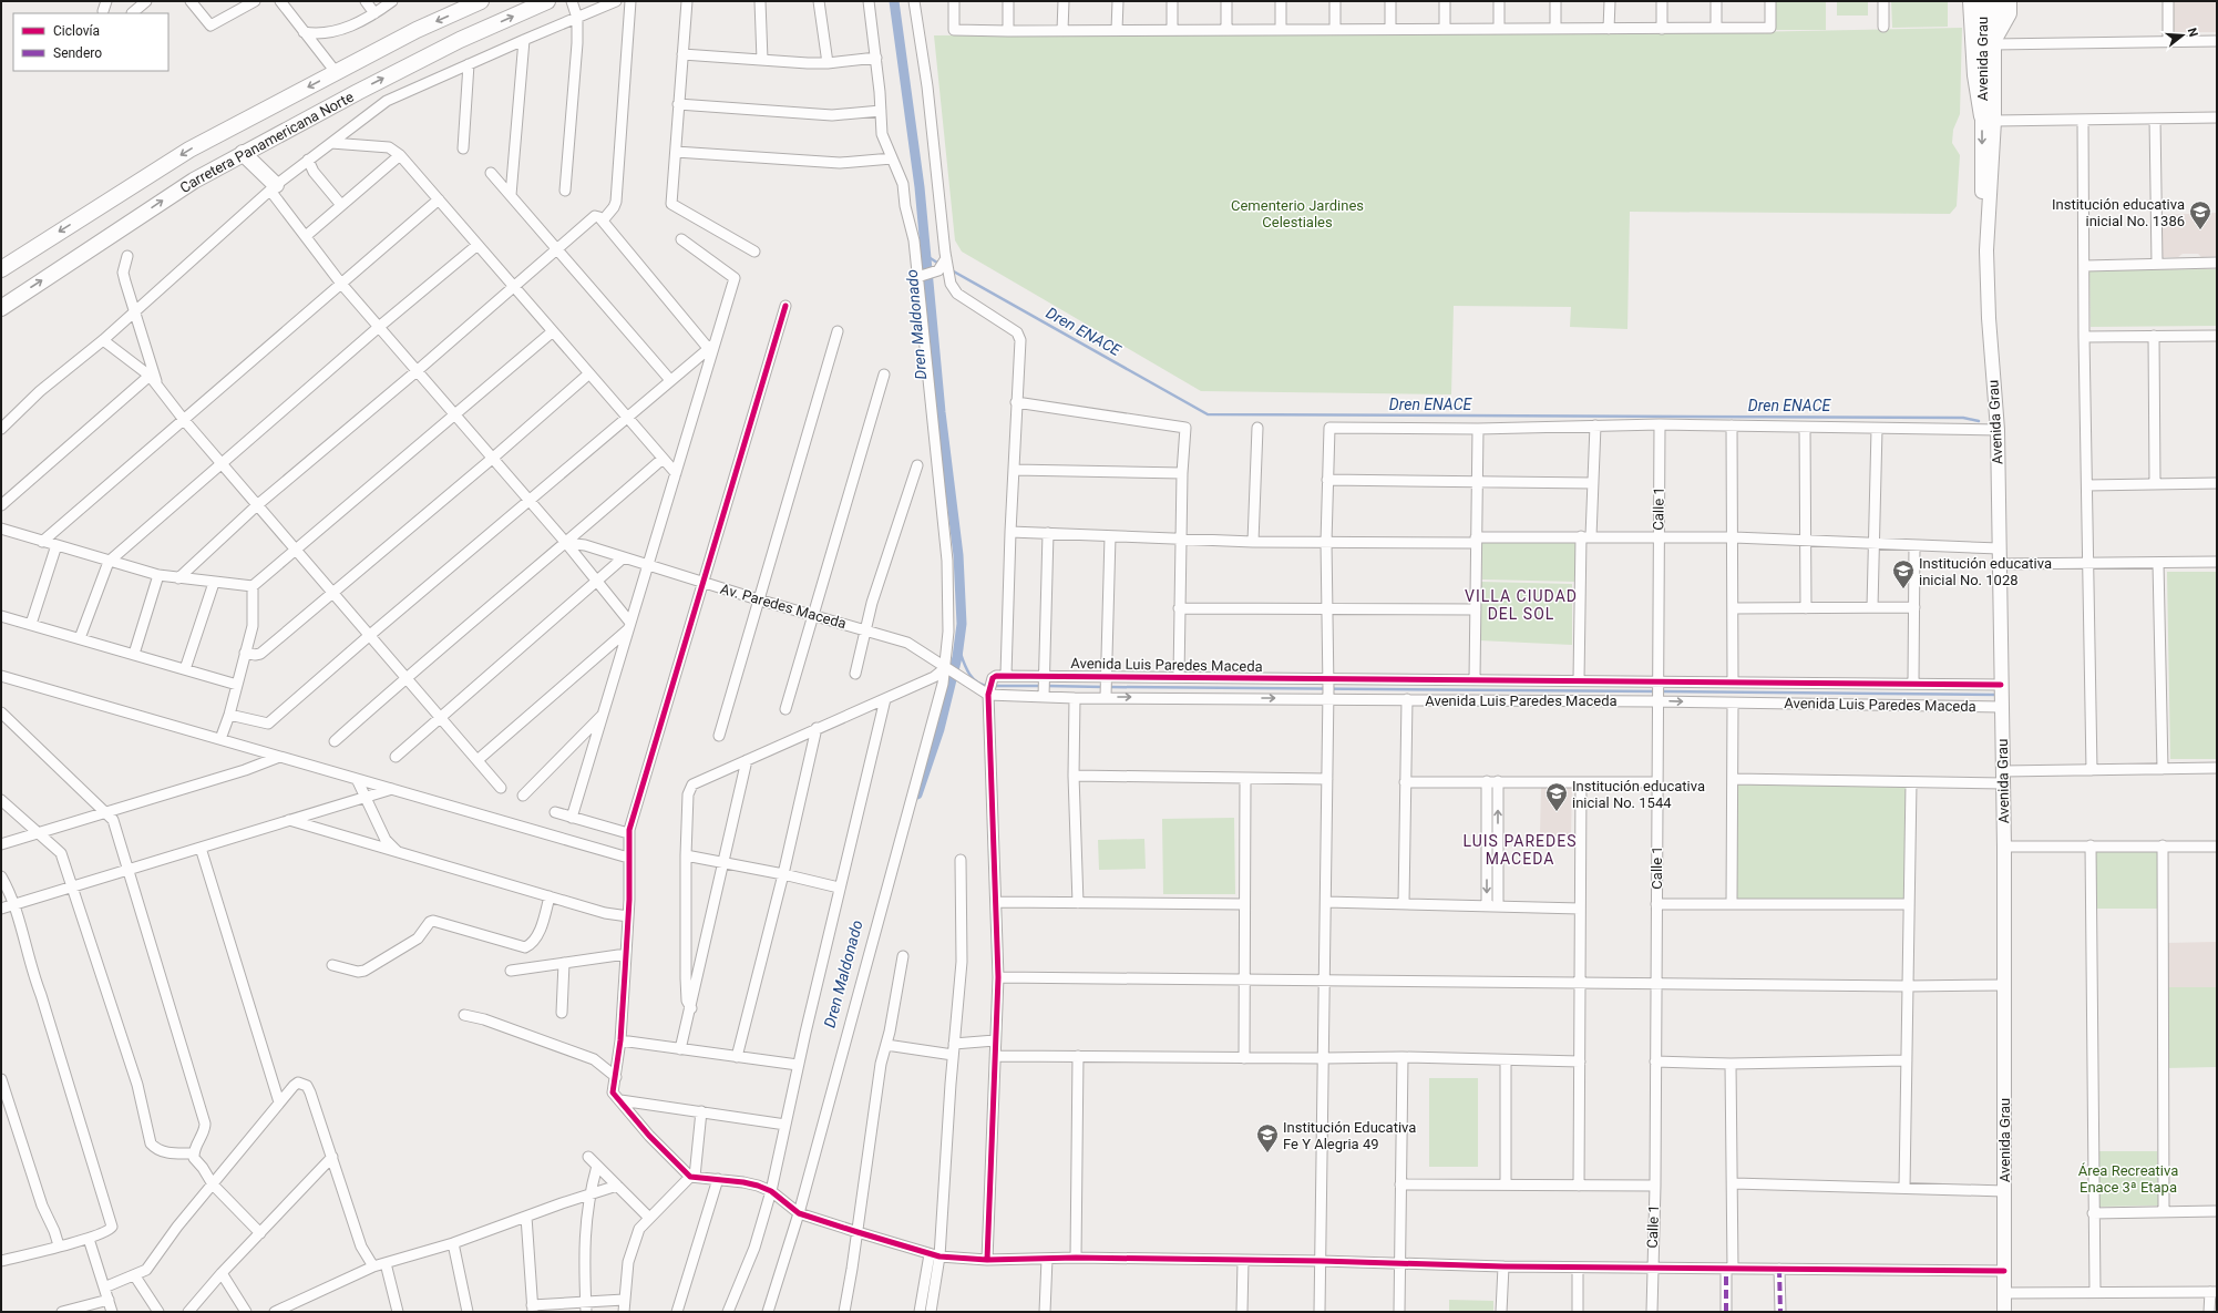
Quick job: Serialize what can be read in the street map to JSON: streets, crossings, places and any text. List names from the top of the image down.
{
  "streets": {
    "highway": ["Carretera Panamericana Norte"],
    "main road": ["Avenida Grau"],
    "street": ["Calle 1", "Av. Paredes Maceda", "Avenida Luis Paredes Maceda"]
  },
  "crossings": [
    ["Avenida Grau", "Avenida Luis Paredes Maceda"],
    ["Calle 1", "Avenida Luis Paredes Maceda"],
    ["Av. Paredes Maceda", "Avenida Luis Paredes Maceda"]
  ],
  "districts": ["VILLA CIUDAD DEL SOL", "LUIS PAREDES MACEDA"],
  "water": ["Dren Maldonado", "Dren ENACE"],
  "parks": ["Cementerio Jardines Celestiales", "Área Recreativa Enace 3ª Etapa"],
  "places": {
    "school or university": [
      "Institución educativa inicial No. 1386",
      "Institución educativa inicial No. 1028",
      "Institución educativa inicial No. 1544",
      "Institución Educativa Fe Y Alegria 49"
    ]
  },
  "legend": ["Ciclovía", "Sendero"],
  "north": "right"
}
